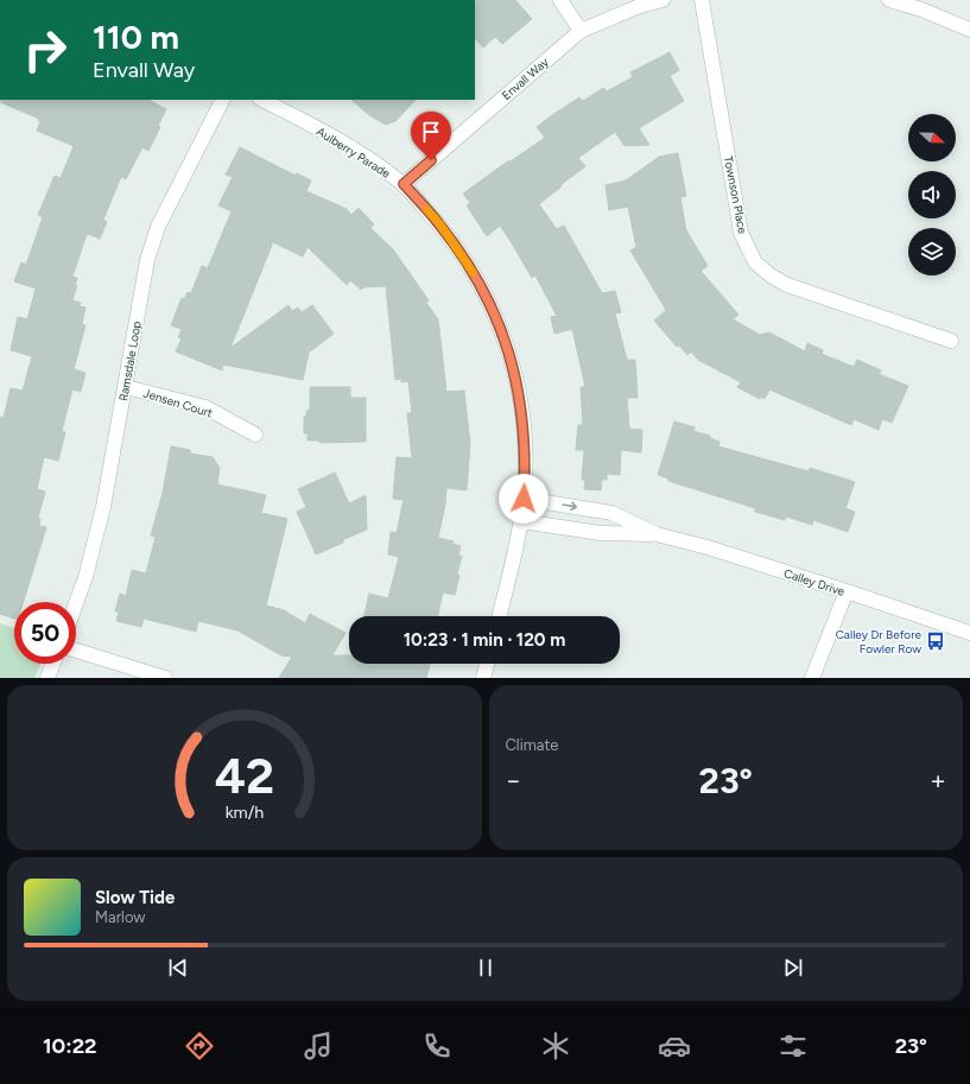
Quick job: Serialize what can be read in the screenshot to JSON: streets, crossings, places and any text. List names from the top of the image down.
{
  "streets": {
    "street": [
      "Envall Way",
      "Aulberry Parade",
      "Townson Place",
      "Ramsdale Loop",
      "Jensen Court",
      "Calley Drive"
    ]
  },
  "crossings": [
    ["Envall Way", "Aulberry Parade"],
    ["Aulberry Parade", "Calley Drive"],
    ["Ramsdale Loop", "Jensen Court"]
  ],
  "places": {
    "bus stop": ["Calley Dr Before Fowler Row"]
  },
  "north": "right",
  "page": {
    "turn": ["110 m", "Envall Way"],
    "limit": "50",
    "trip": "10:23 · 1 min · 120 m",
    "tile": "Climate",
    "heat": ["−", "23°", "+"],
    "song": ["Slow Tide", "Marlow"],
    "tabs": ["10:22", "23°"],
    "gauge": ["42", "km/h"]
  }
}
